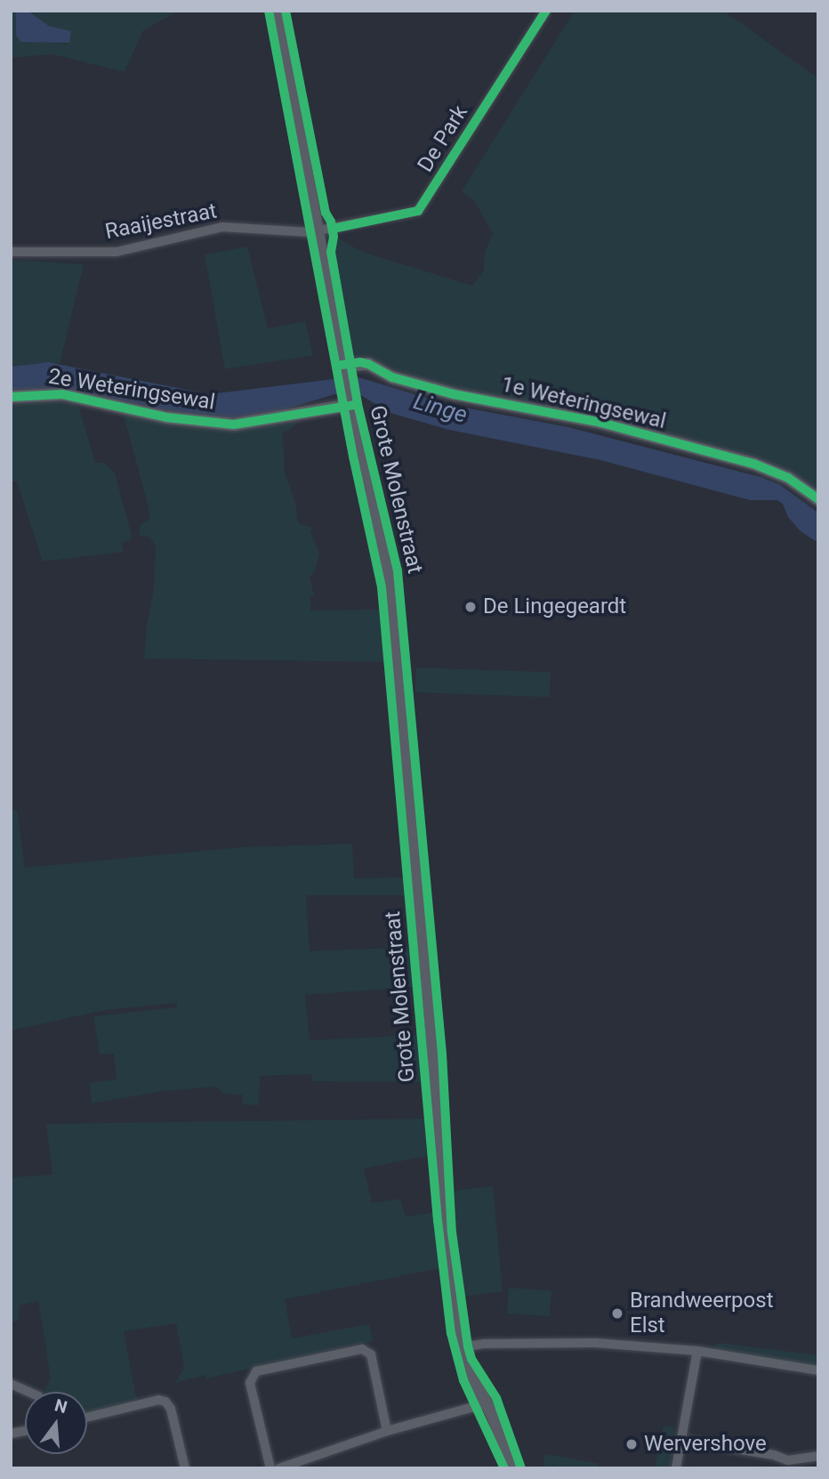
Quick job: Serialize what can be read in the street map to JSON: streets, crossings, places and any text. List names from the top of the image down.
{
  "streets": {
    "street": [
      "De Park",
      "Raaijestraat",
      "2e Weteringsewal",
      "1e Weteringsewal",
      "Grote Molenstraat"
    ]
  },
  "crossings": [
    ["De Park", "Raaijestraat"],
    ["De Park", "Grote Molenstraat"],
    ["Raaijestraat", "Grote Molenstraat"],
    ["2e Weteringsewal", "Grote Molenstraat"],
    ["1e Weteringsewal", "Grote Molenstraat"]
  ],
  "water": ["Linge"],
  "places": ["De Lingegeardt", "Brandweerpost Elst", "Wervershove"],
  "north": "top"
}
